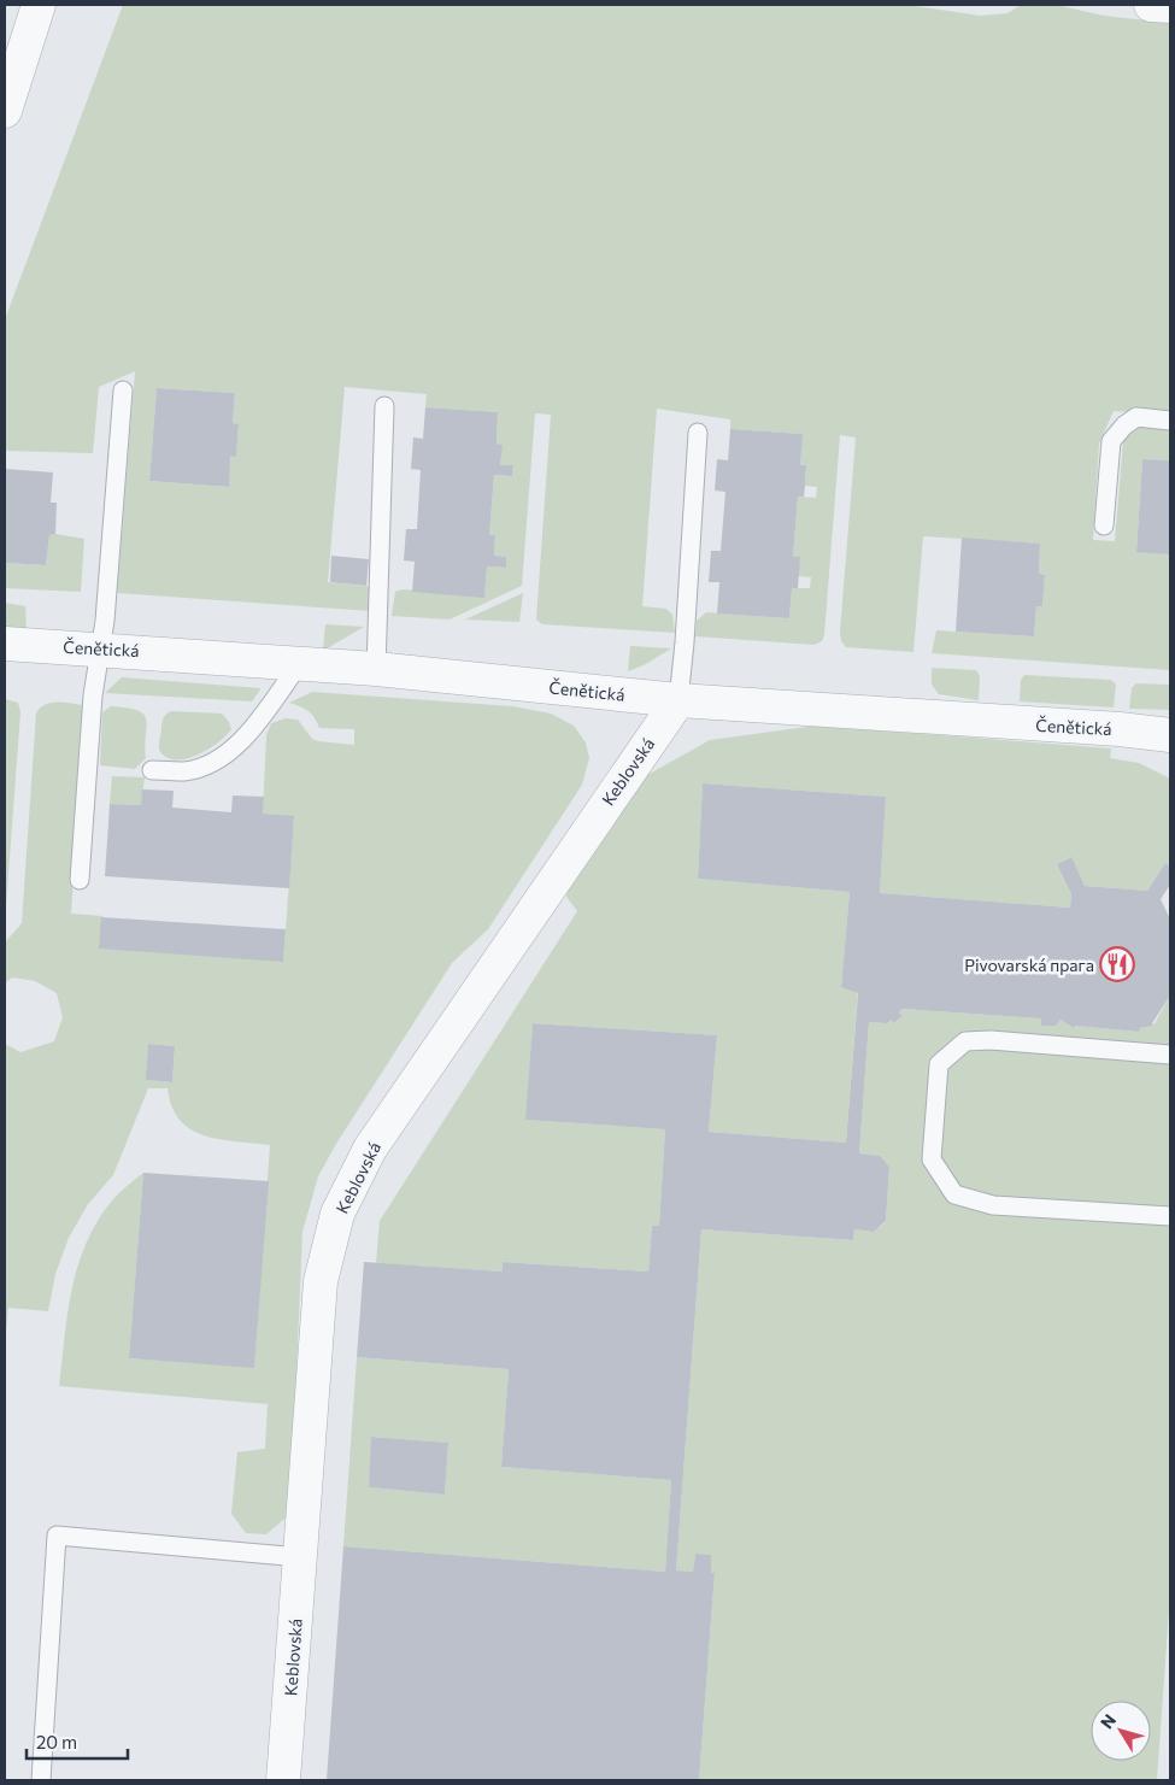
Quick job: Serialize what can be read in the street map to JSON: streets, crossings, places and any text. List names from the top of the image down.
{
  "streets": {
    "street": ["Čenětická", "Keblovská"]
  },
  "crossings": [
    ["Čenětická", "Keblovská"]
  ],
  "places": {
    "restaurant": ["Pivovarská прага"]
  },
  "scale_bar": "20 m",
  "north": "top left"
}
